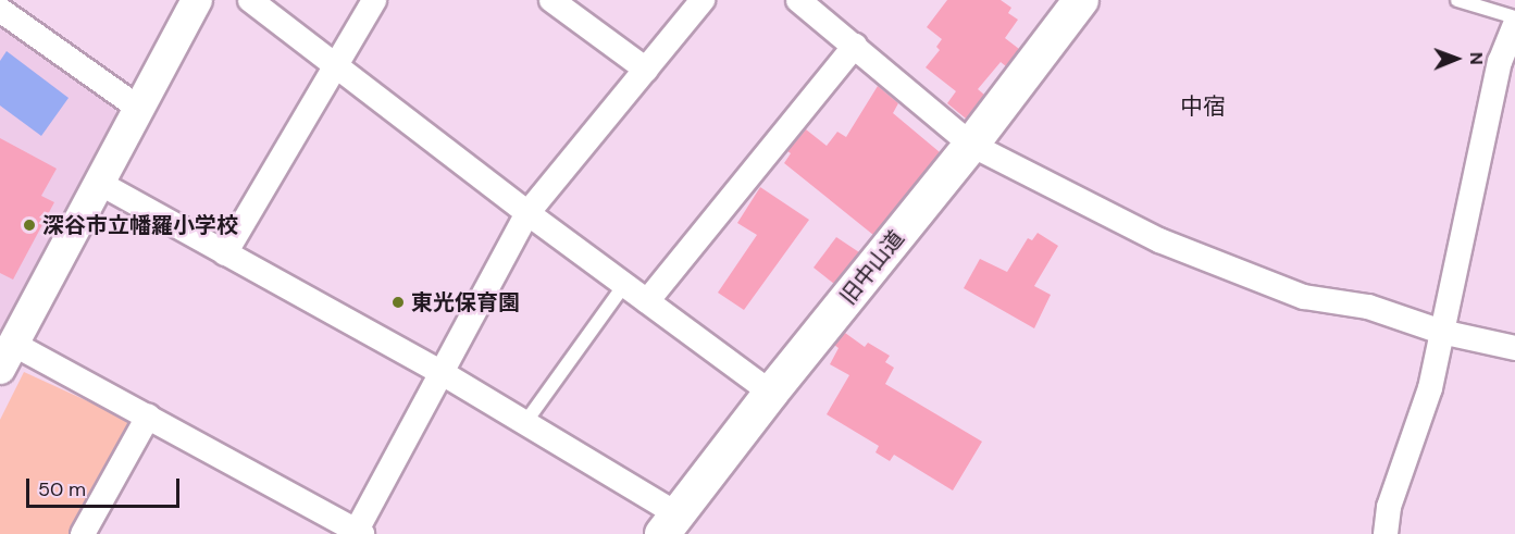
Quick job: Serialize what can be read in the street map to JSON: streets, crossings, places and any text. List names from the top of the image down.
{
  "streets": {
    "main road": ["旧中山道"]
  },
  "districts": ["中宿"],
  "places": ["深谷市立幡羅小学校", "東光保育園"],
  "scale_bar": "50 m",
  "north": "right"
}
